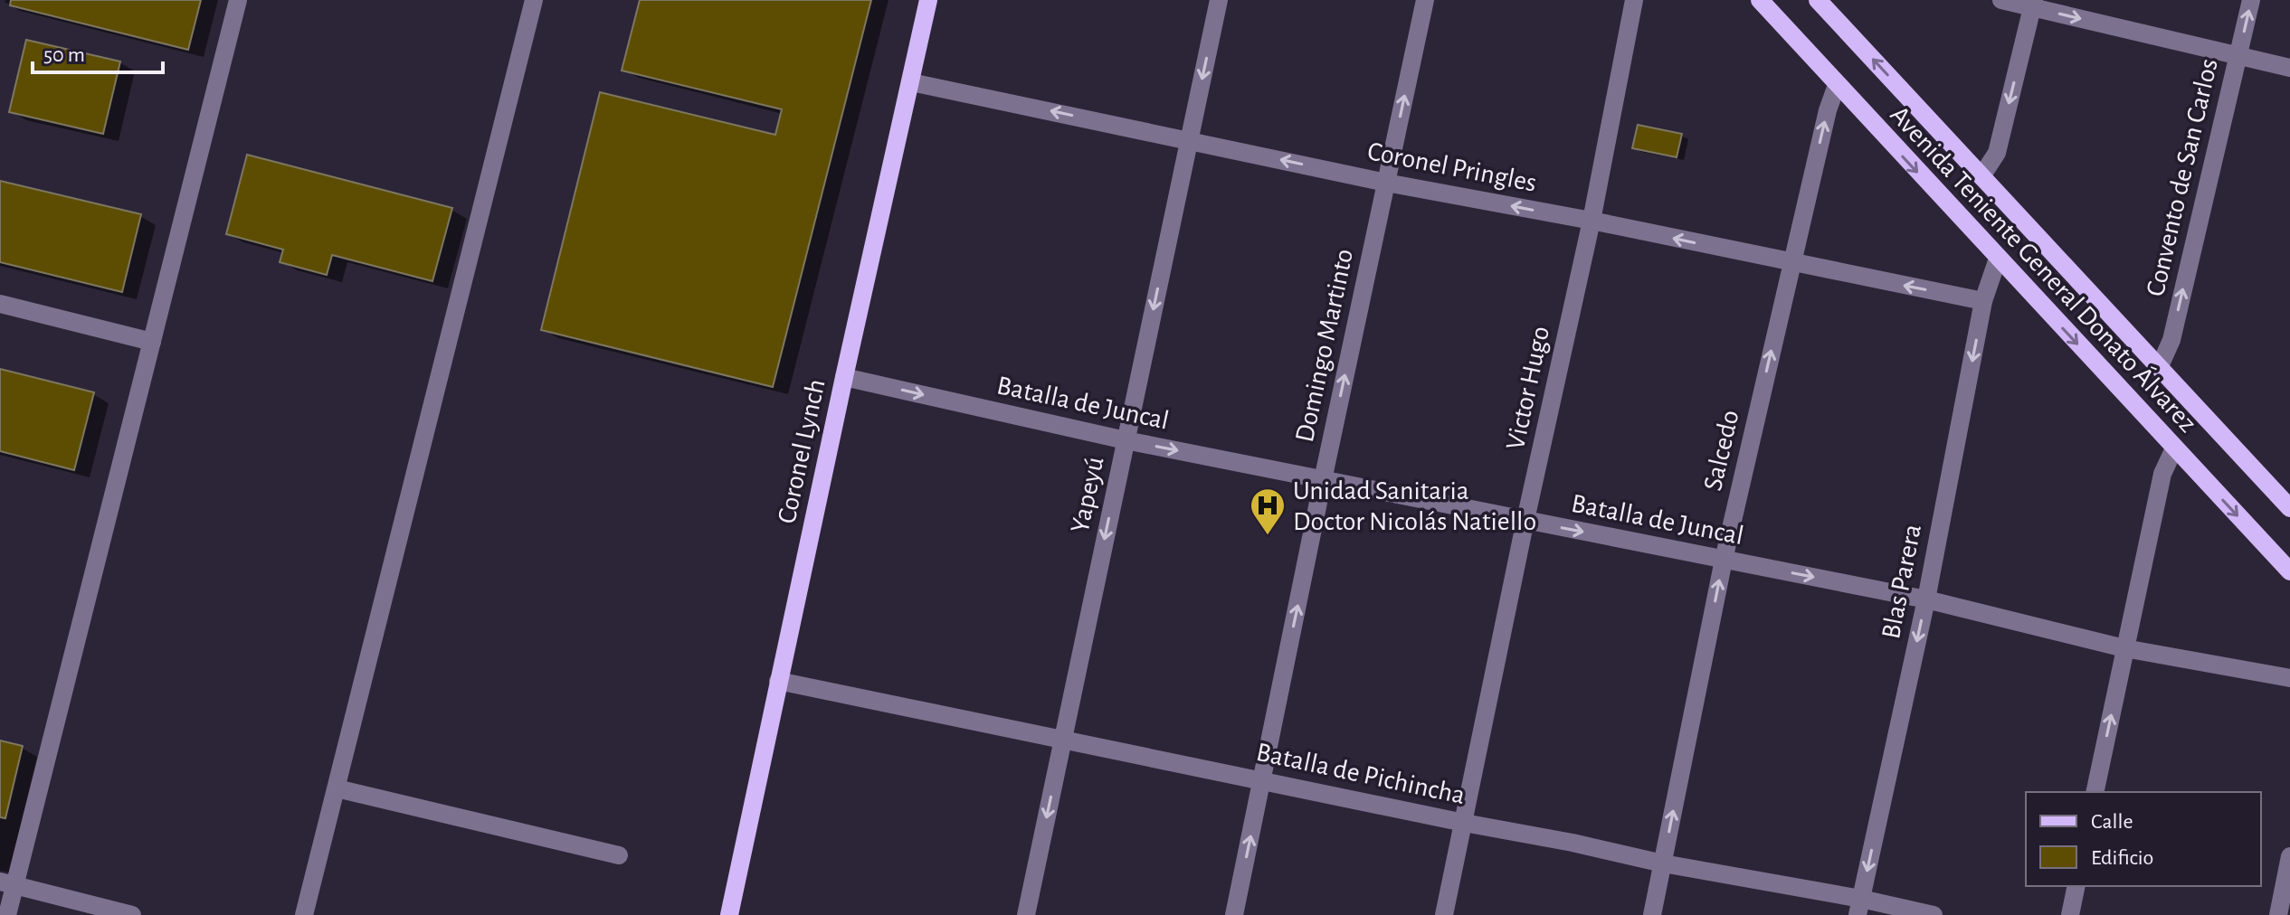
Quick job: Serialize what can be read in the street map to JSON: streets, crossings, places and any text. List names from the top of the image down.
{
  "streets": {
    "main road": ["Avenida Teniente General Donato Álvarez", "Coronel Lynch"],
    "street": [
      "Coronel Pringles",
      "Convento de San Carlos",
      "Domingo Martinto",
      "Victor Hugo",
      "Batalla de Juncal",
      "Salcedo",
      "Yapeyú",
      "Blas Parera",
      "Batalla de Pichincha"
    ]
  },
  "crossings": [
    ["Coronel Pringles", "Domingo Martinto"],
    ["Coronel Pringles", "Victor Hugo"],
    ["Coronel Pringles", "Salcedo"],
    ["Coronel Pringles", "Coronel Lynch"],
    ["Coronel Pringles", "Yapeyú"],
    ["Coronel Pringles", "Blas Parera"],
    ["Convento de San Carlos", "Avenida Teniente General Donato Álvarez"],
    ["Avenida Teniente General Donato Álvarez", "Salcedo"],
    ["Avenida Teniente General Donato Álvarez", "Blas Parera"],
    ["Domingo Martinto", "Batalla de Juncal"],
    ["Domingo Martinto", "Batalla de Pichincha"],
    ["Victor Hugo", "Batalla de Juncal"],
    ["Victor Hugo", "Batalla de Pichincha"],
    ["Batalla de Juncal", "Salcedo"],
    ["Batalla de Juncal", "Coronel Lynch"],
    ["Batalla de Juncal", "Yapeyú"],
    ["Batalla de Juncal", "Blas Parera"],
    ["Salcedo", "Batalla de Pichincha"],
    ["Coronel Lynch", "Batalla de Pichincha"],
    ["Yapeyú", "Batalla de Pichincha"],
    ["Blas Parera", "Batalla de Pichincha"]
  ],
  "one_way": [
    "Coronel Pringles",
    "Convento de San Carlos",
    "Domingo Martinto",
    "Batalla de Juncal",
    "Salcedo",
    "Yapeyú",
    "Blas Parera"
  ],
  "places": {
    "hospital": ["Unidad Sanitaria Doctor Nicolás Natiello"]
  },
  "legend": ["Calle", "Edificio"],
  "scale_bar": "50 m"
}
